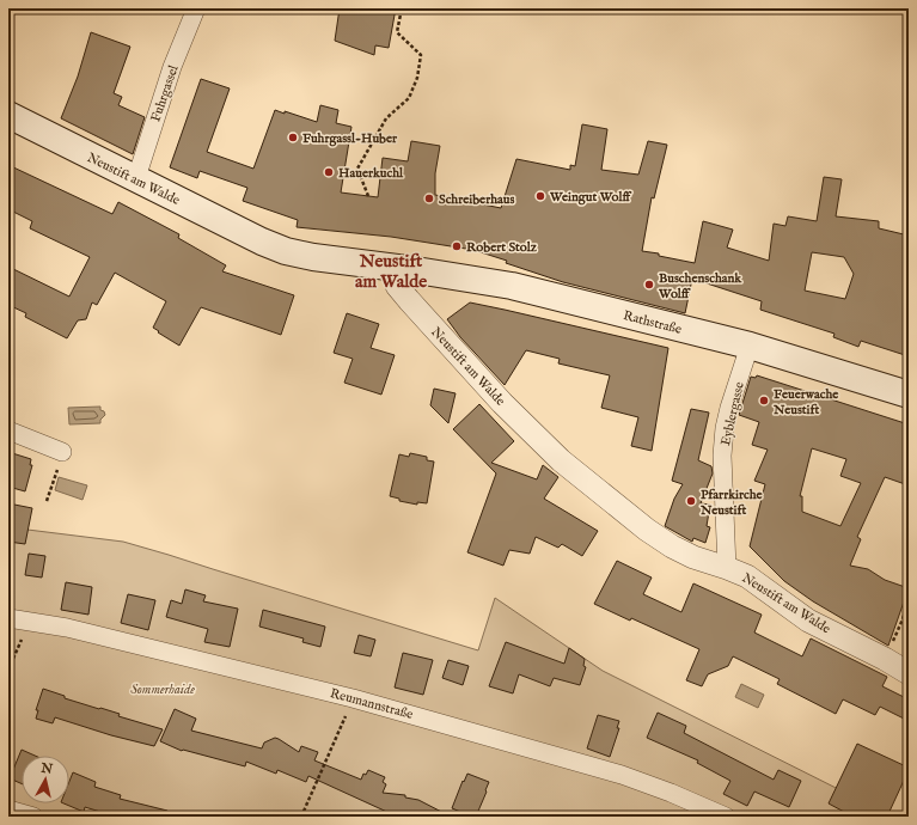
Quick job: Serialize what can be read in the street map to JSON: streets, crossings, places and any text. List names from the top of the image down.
{
  "streets": {
    "main road": ["Neustift am Walde", "Rathstraße"],
    "street": ["Fuhrgassel", "Eyblergasse", "Reumannstraße"]
  },
  "crossings": [
    ["Fuhrgassel", "Neustift am Walde"],
    ["Neustift am Walde", "Rathstraße"],
    ["Neustift am Walde", "Eyblergasse"],
    ["Rathstraße", "Eyblergasse"]
  ],
  "districts": ["Neustift am Walde"],
  "parks": ["Sommerhaide"],
  "places": [
    "Fuhrgassl-Huber",
    "Hauerkuchl",
    "Weingut Wolff",
    "Schreiberhaus",
    "Robert Stolz",
    "Buschenschank Wolff",
    "Feuerwache Neustift",
    "Pfarrkirche Neustift"
  ],
  "north": "top"
}
